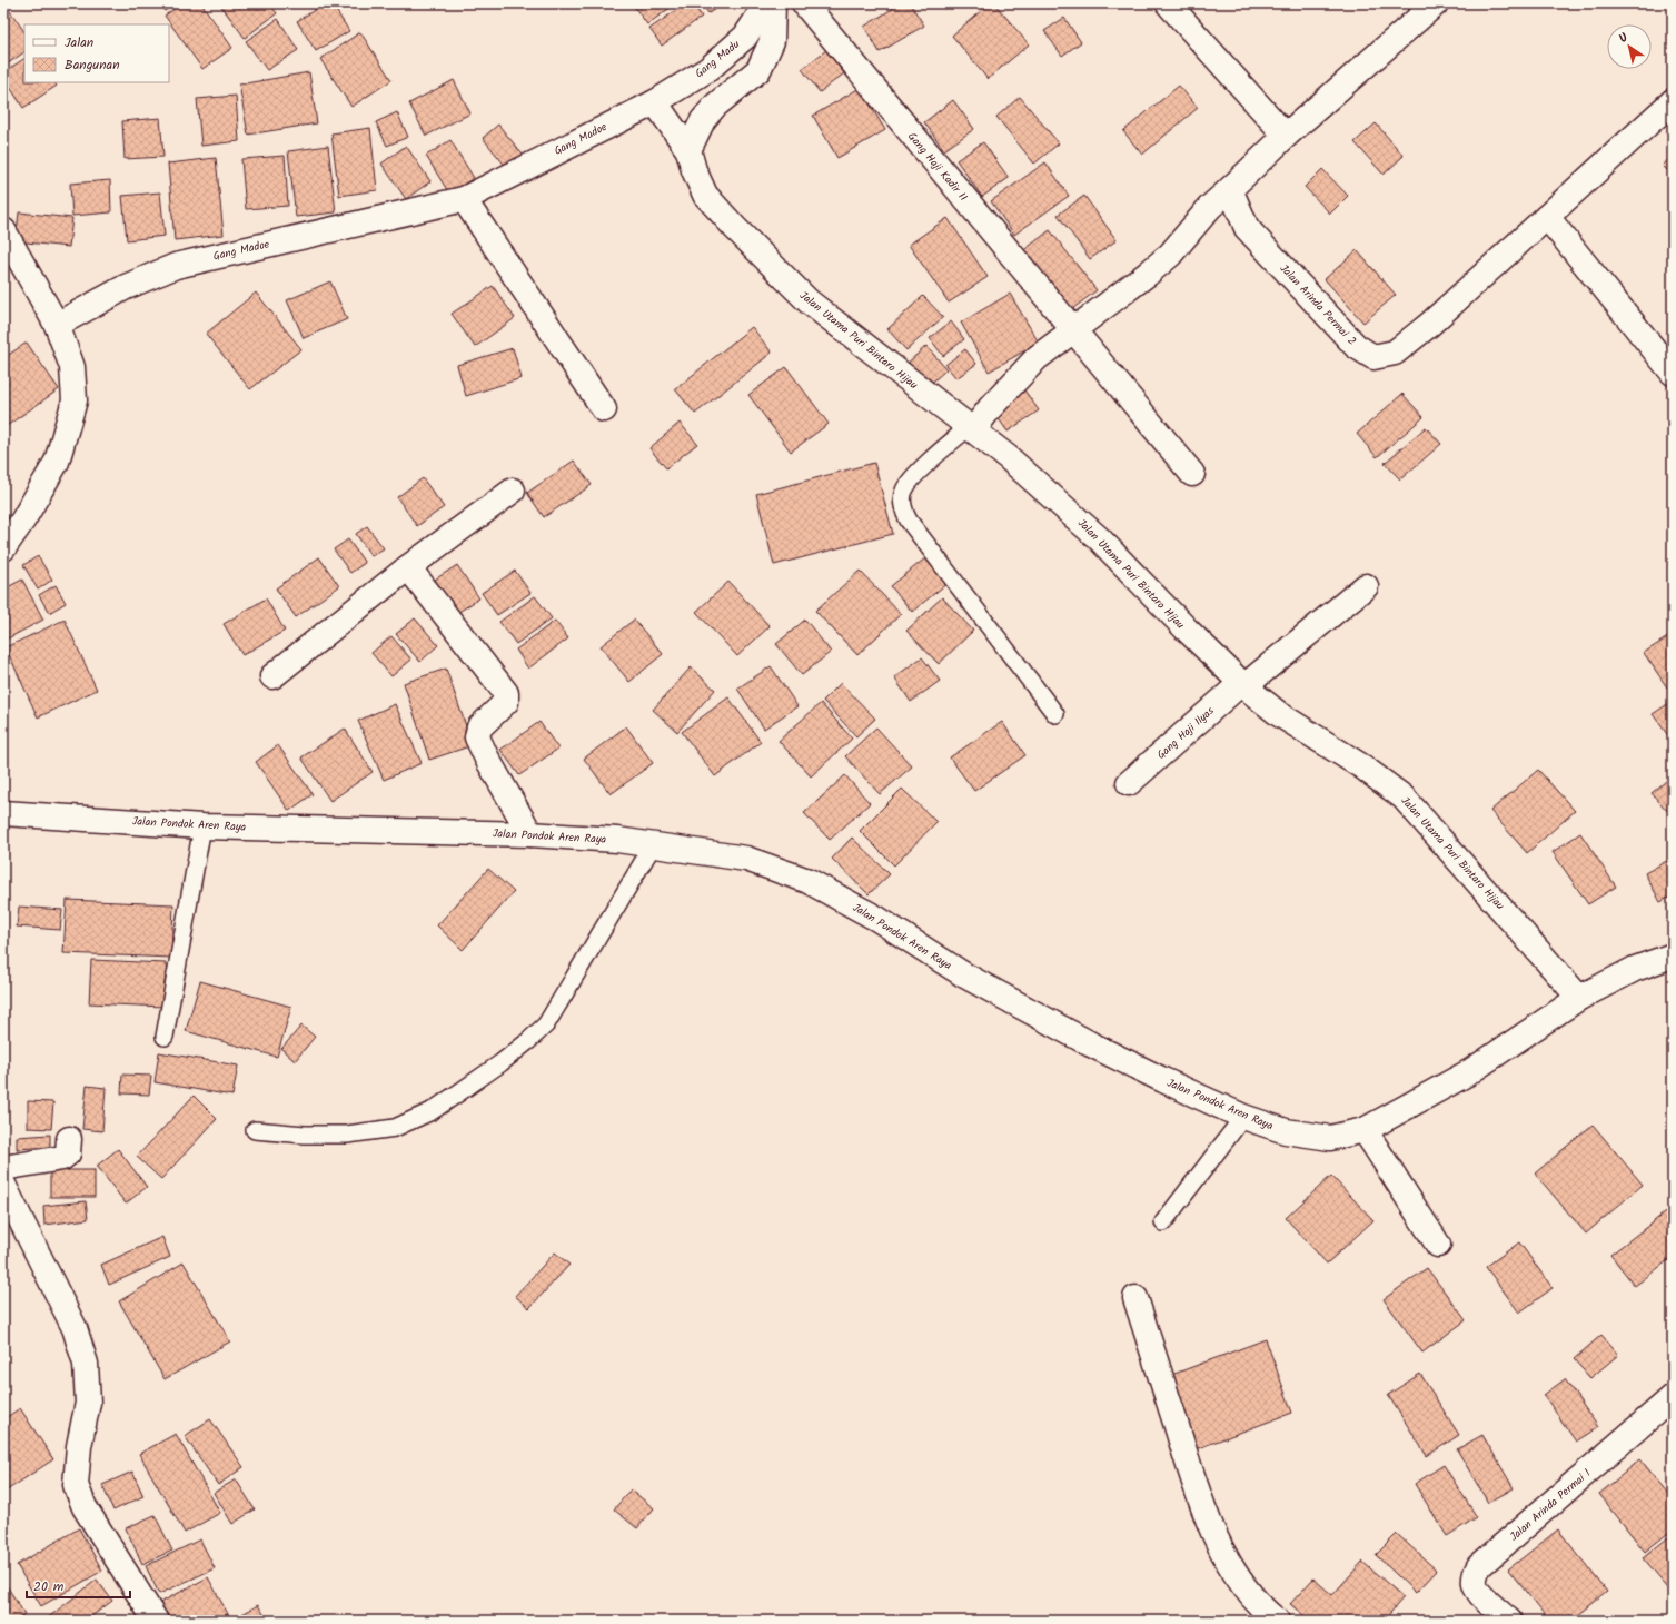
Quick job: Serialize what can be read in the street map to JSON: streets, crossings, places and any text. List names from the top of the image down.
{
  "streets": {
    "street": [
      "Gang Madu",
      "Gang Madoe",
      "Gang Haji Kadir II",
      "Jalan Arinda Permai 2",
      "Jalan Utama Puri Bintaro Hijau",
      "Gang Haji Ilyas",
      "Jalan Pondok Aren Raya",
      "Jalan Arinda Permai 1"
    ]
  },
  "crossings": [
    ["Gang Madu", "Gang Madoe"],
    ["Gang Madu", "Jalan Utama Puri Bintaro Hijau"],
    ["Gang Madoe", "Jalan Utama Puri Bintaro Hijau"],
    ["Jalan Utama Puri Bintaro Hijau", "Gang Haji Ilyas"],
    ["Jalan Utama Puri Bintaro Hijau", "Jalan Pondok Aren Raya"]
  ],
  "legend": ["Jalan", "Bangunan"],
  "scale_bar": "20 m",
  "north": "top left"
}
